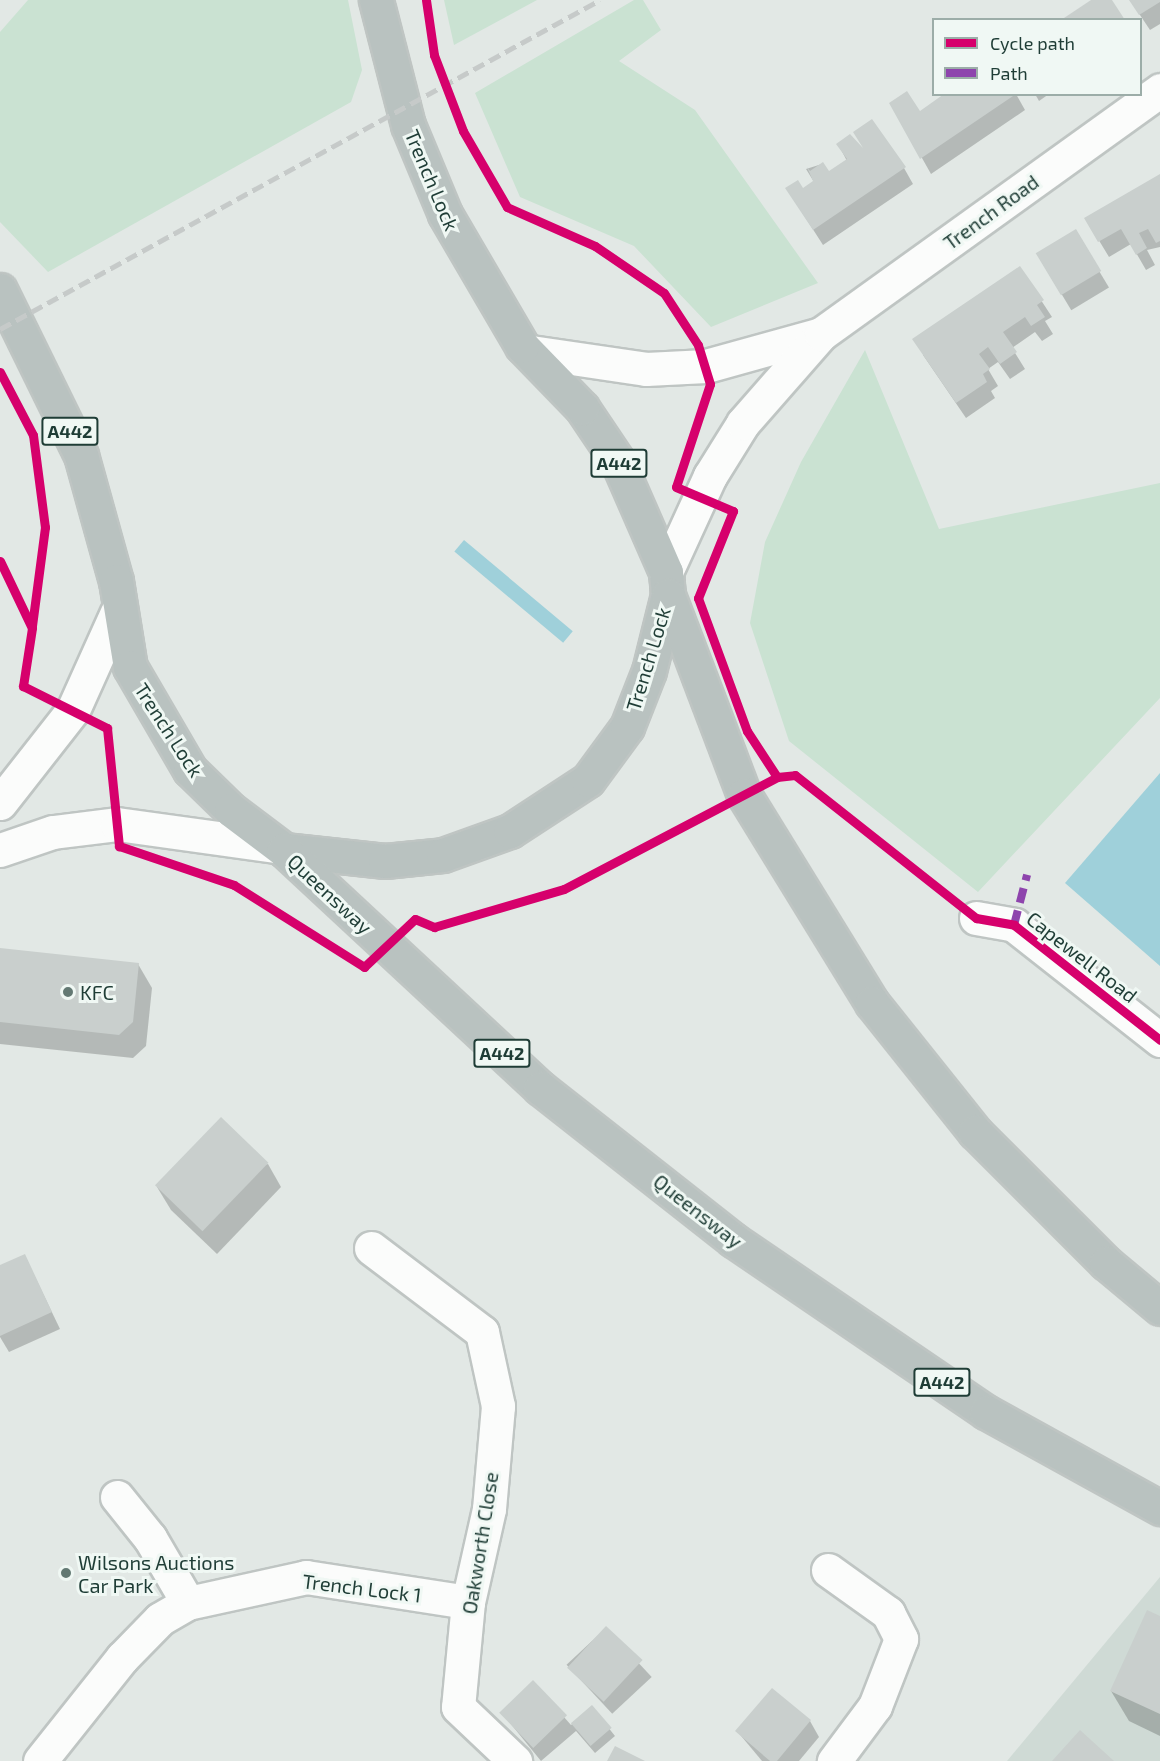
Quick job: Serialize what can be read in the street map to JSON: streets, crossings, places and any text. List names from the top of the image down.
{
  "streets": {
    "highway": ["Trench Lock", "A442", "Queensway"],
    "street": [
      "Trench Road",
      "Capewell Road",
      "Oakworth Close",
      "Trench Lock 1"
    ]
  },
  "crossings": [
    ["Trench Lock", "A442"],
    ["Trench Lock", "Queensway"],
    ["Oakworth Close", "Trench Lock 1"]
  ],
  "places": ["KFC", "Wilsons Auctions Car Park"],
  "legend": ["Cycle path", "Path"]
}
